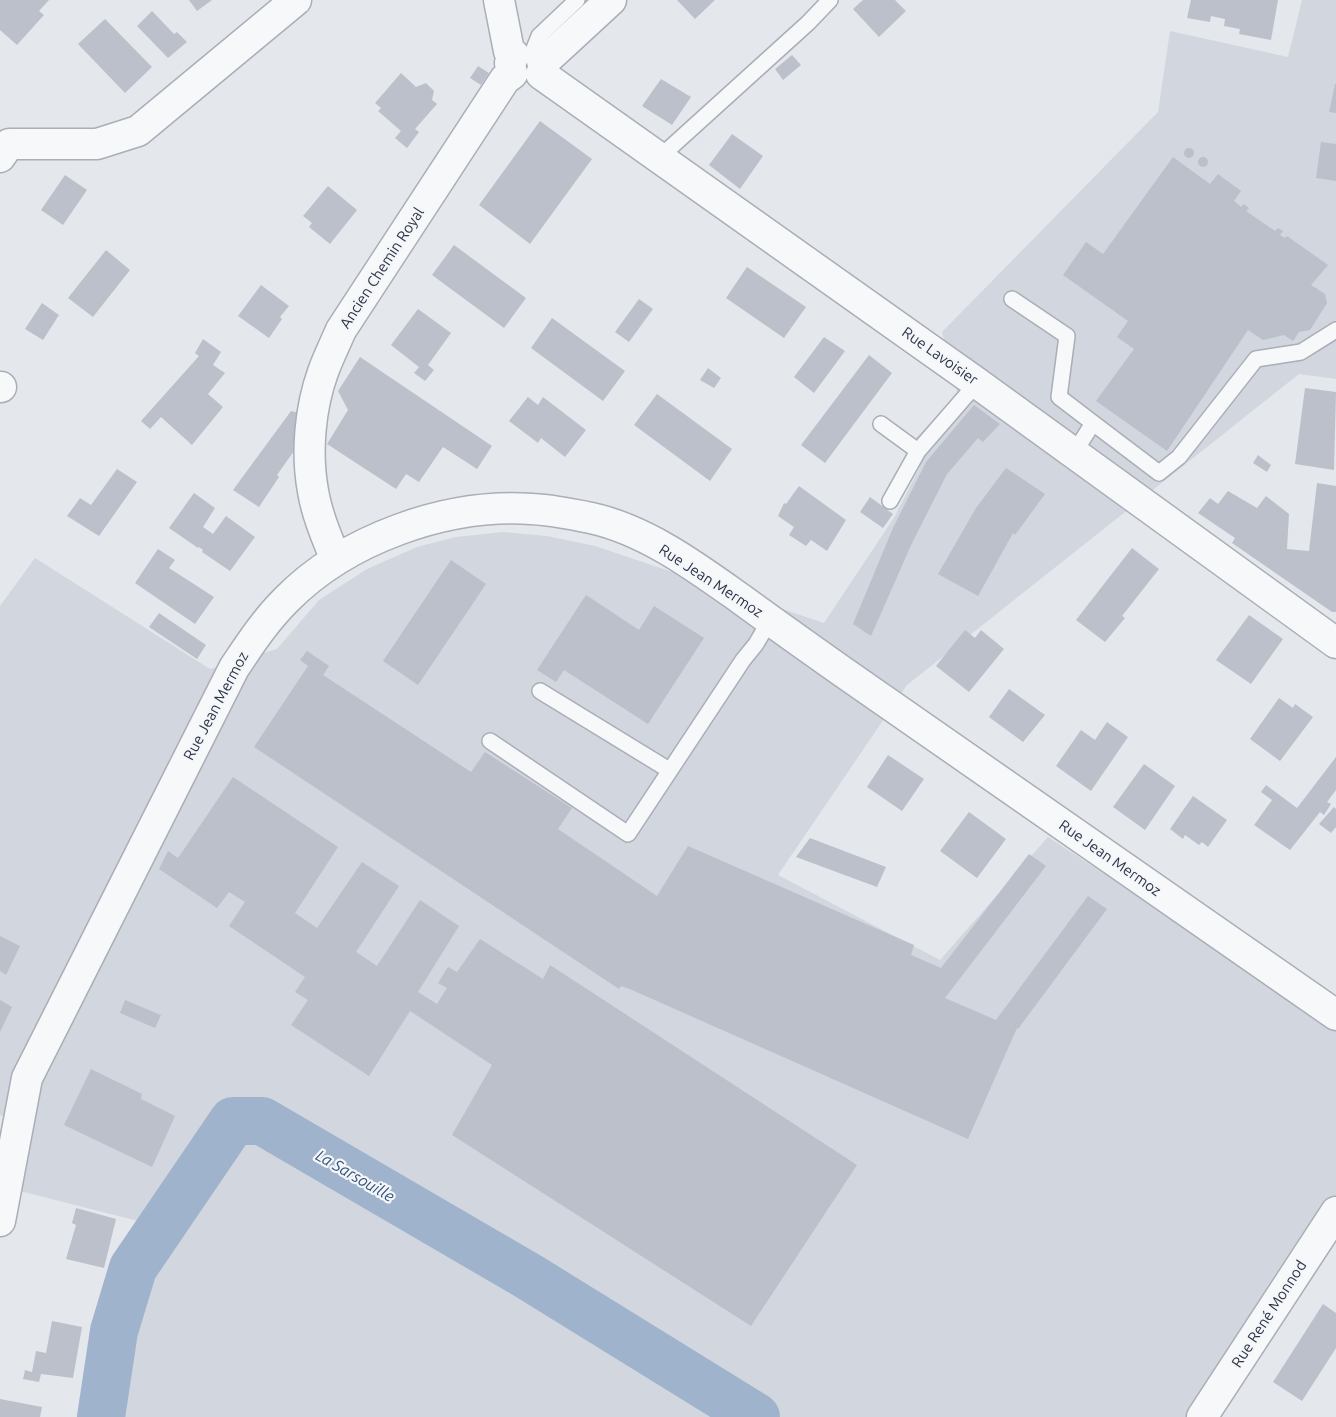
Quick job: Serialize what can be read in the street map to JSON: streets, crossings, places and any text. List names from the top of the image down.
{
  "streets": {
    "street": [
      "Ancien Chemin Royal",
      "Rue Lavoisier",
      "Rue Jean Mermoz",
      "Rue René Monnod"
    ]
  },
  "crossings": [
    ["Ancien Chemin Royal", "Rue Lavoisier"],
    ["Ancien Chemin Royal", "Rue Jean Mermoz"]
  ],
  "water": ["La Sarsouille"]
}
